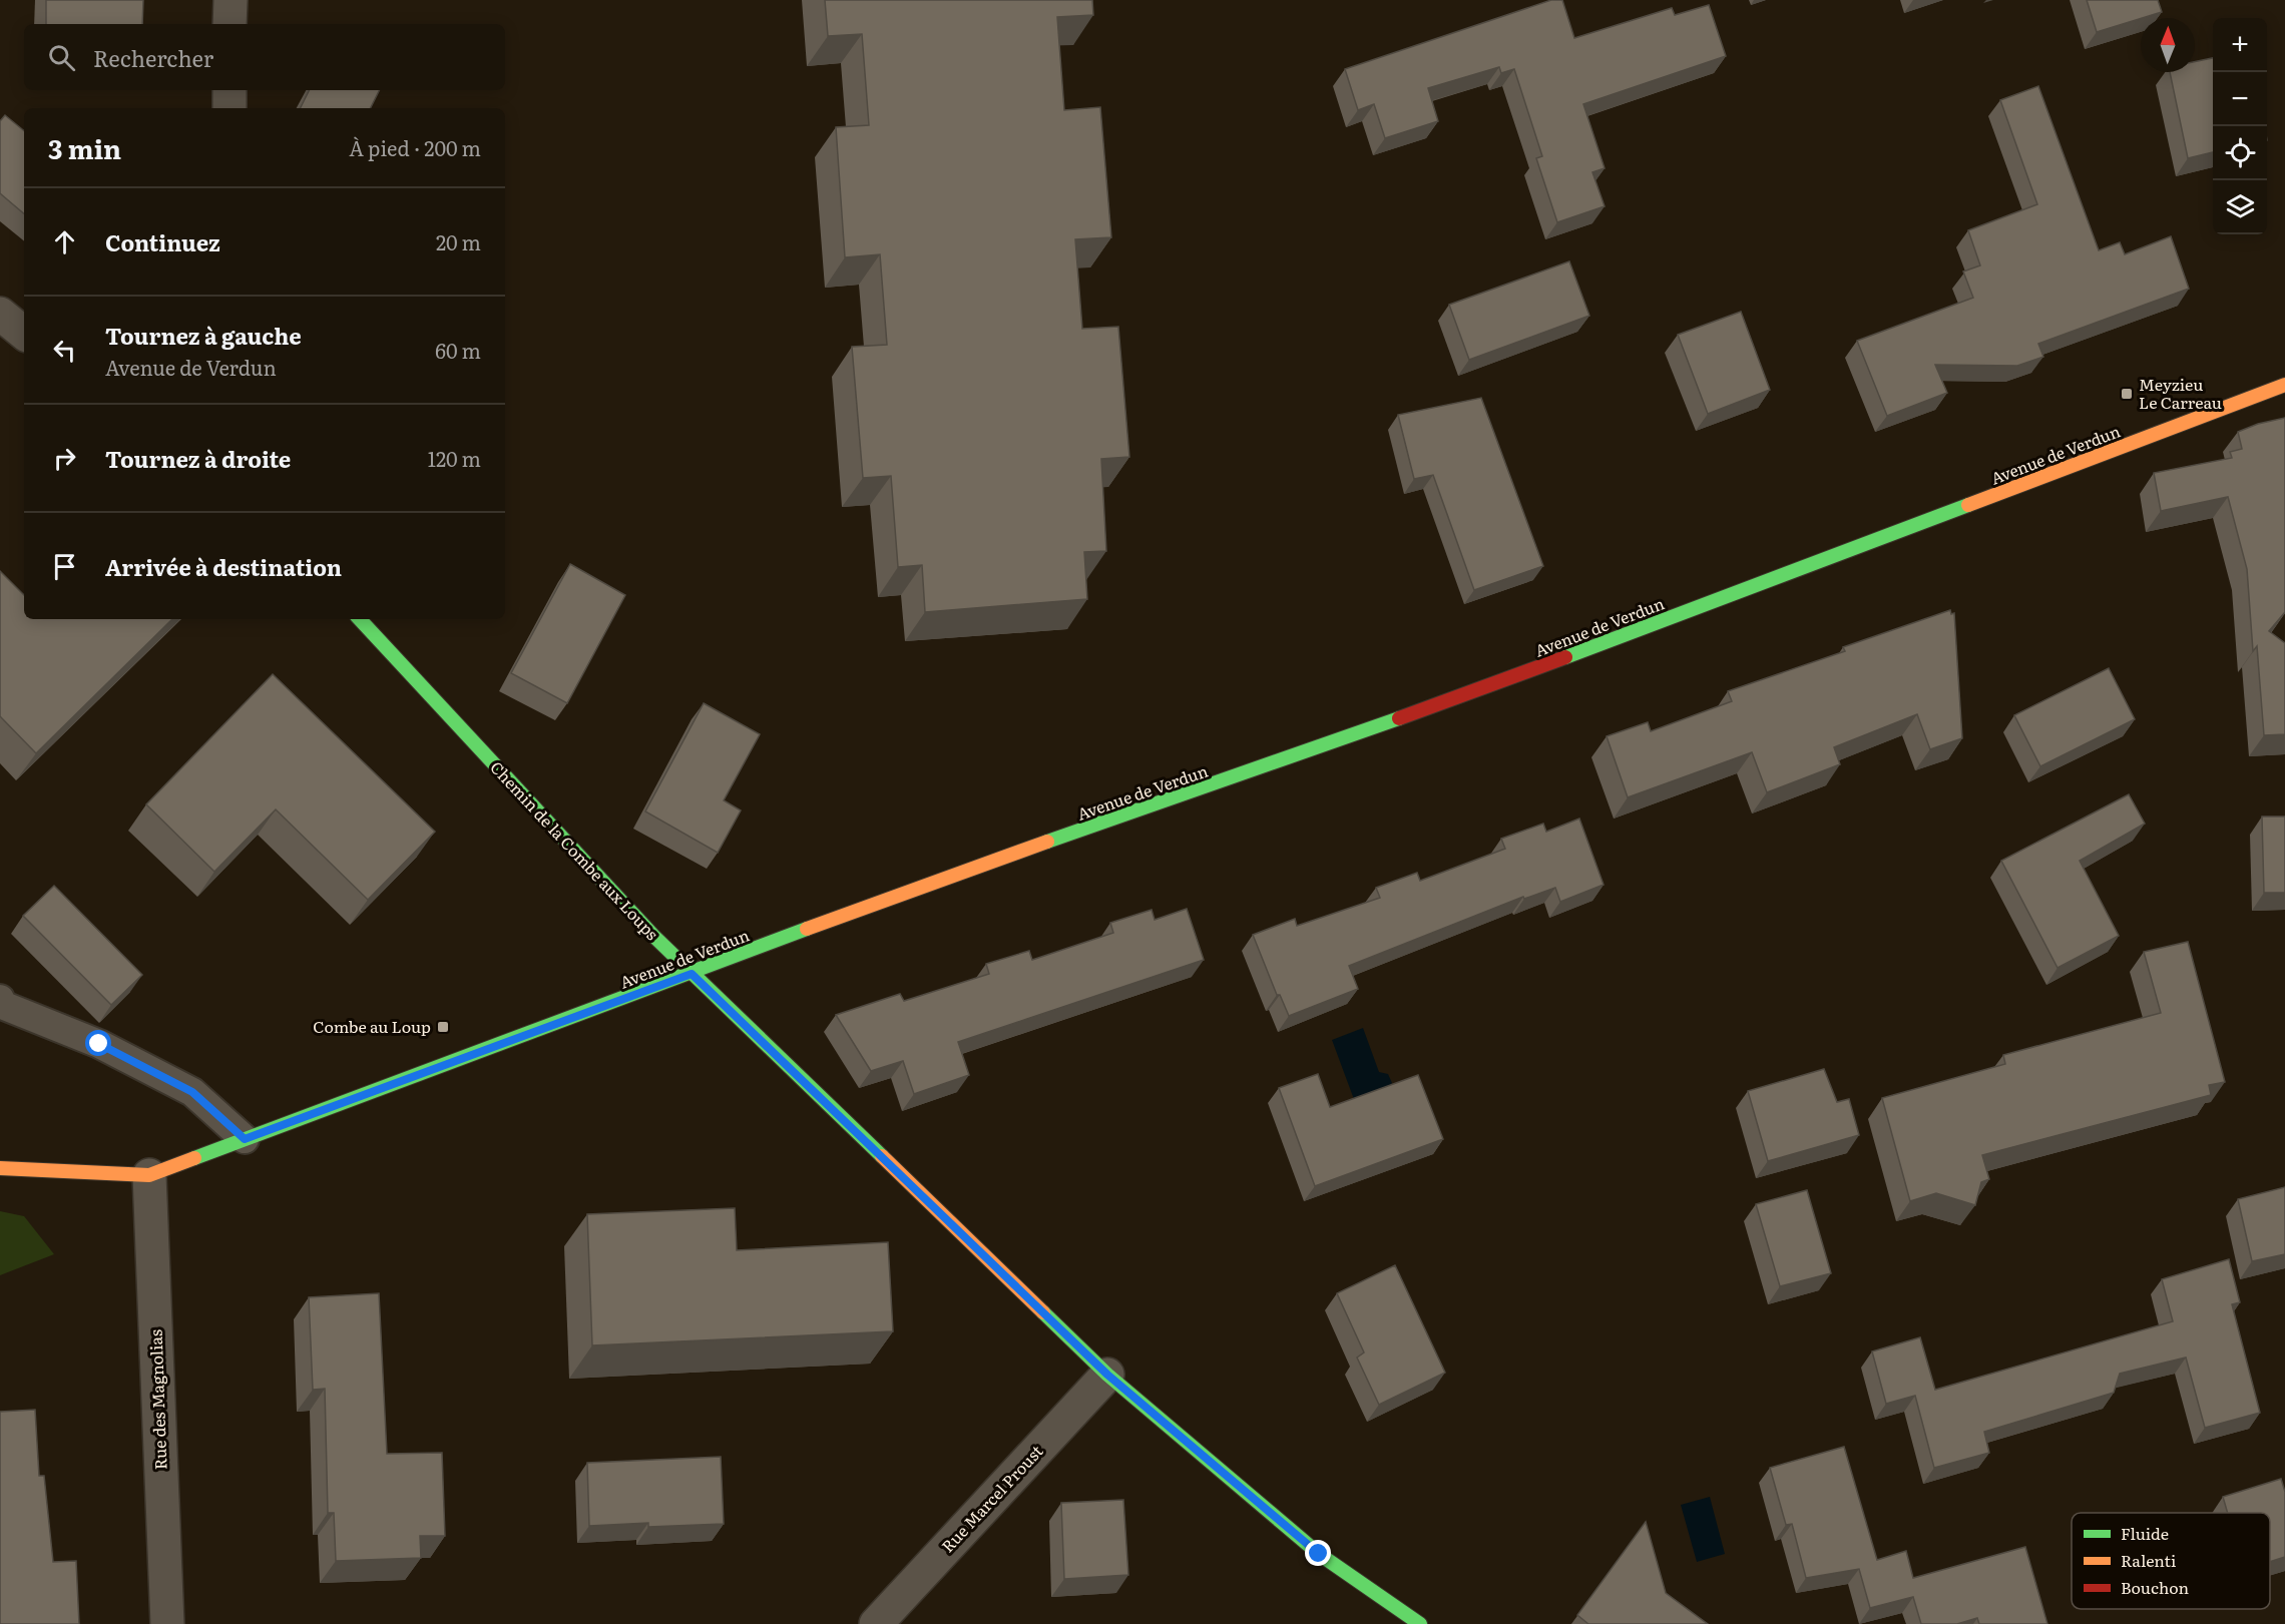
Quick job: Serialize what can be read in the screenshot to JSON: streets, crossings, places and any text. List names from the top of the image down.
{
  "streets": {
    "main road": ["Avenue de Verdun", "Chemin de la Combe aux Loups"],
    "street": ["Rue des Magnolias", "Rue Marcel Proust"]
  },
  "crossings": [
    ["Avenue de Verdun", "Chemin de la Combe aux Loups"],
    ["Avenue de Verdun", "Rue des Magnolias"],
    ["Chemin de la Combe aux Loups", "Rue Marcel Proust"]
  ],
  "places": {
    "transit": ["Meyzieu Le Carreau", "Combe au Loup"]
  },
  "legend": ["Fluide", "Ralenti", "Bouchon"],
  "north": "top",
  "page": {
    "map_buttons": ["+", "−"],
    "search": "Rechercher",
    "heading": ["3 min", "À pied · 200 m"],
    "list": [
      ["Continuez", "20 m"],
      ["Tournez à gauche", "Avenue de Verdun", "60 m"],
      ["Tournez à droite", "120 m"],
      "Arrivée à destination"
    ]
  }
}
